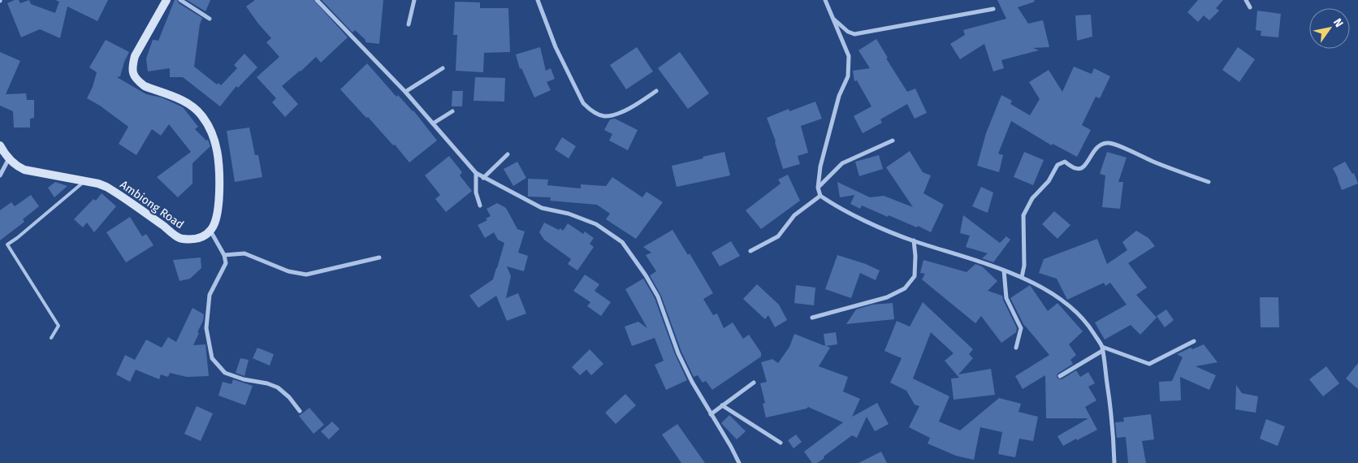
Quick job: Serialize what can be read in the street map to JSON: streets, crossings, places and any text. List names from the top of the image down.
{
  "streets": {
    "main road": ["Ambiong Road"]
  },
  "north": "top right"
}
